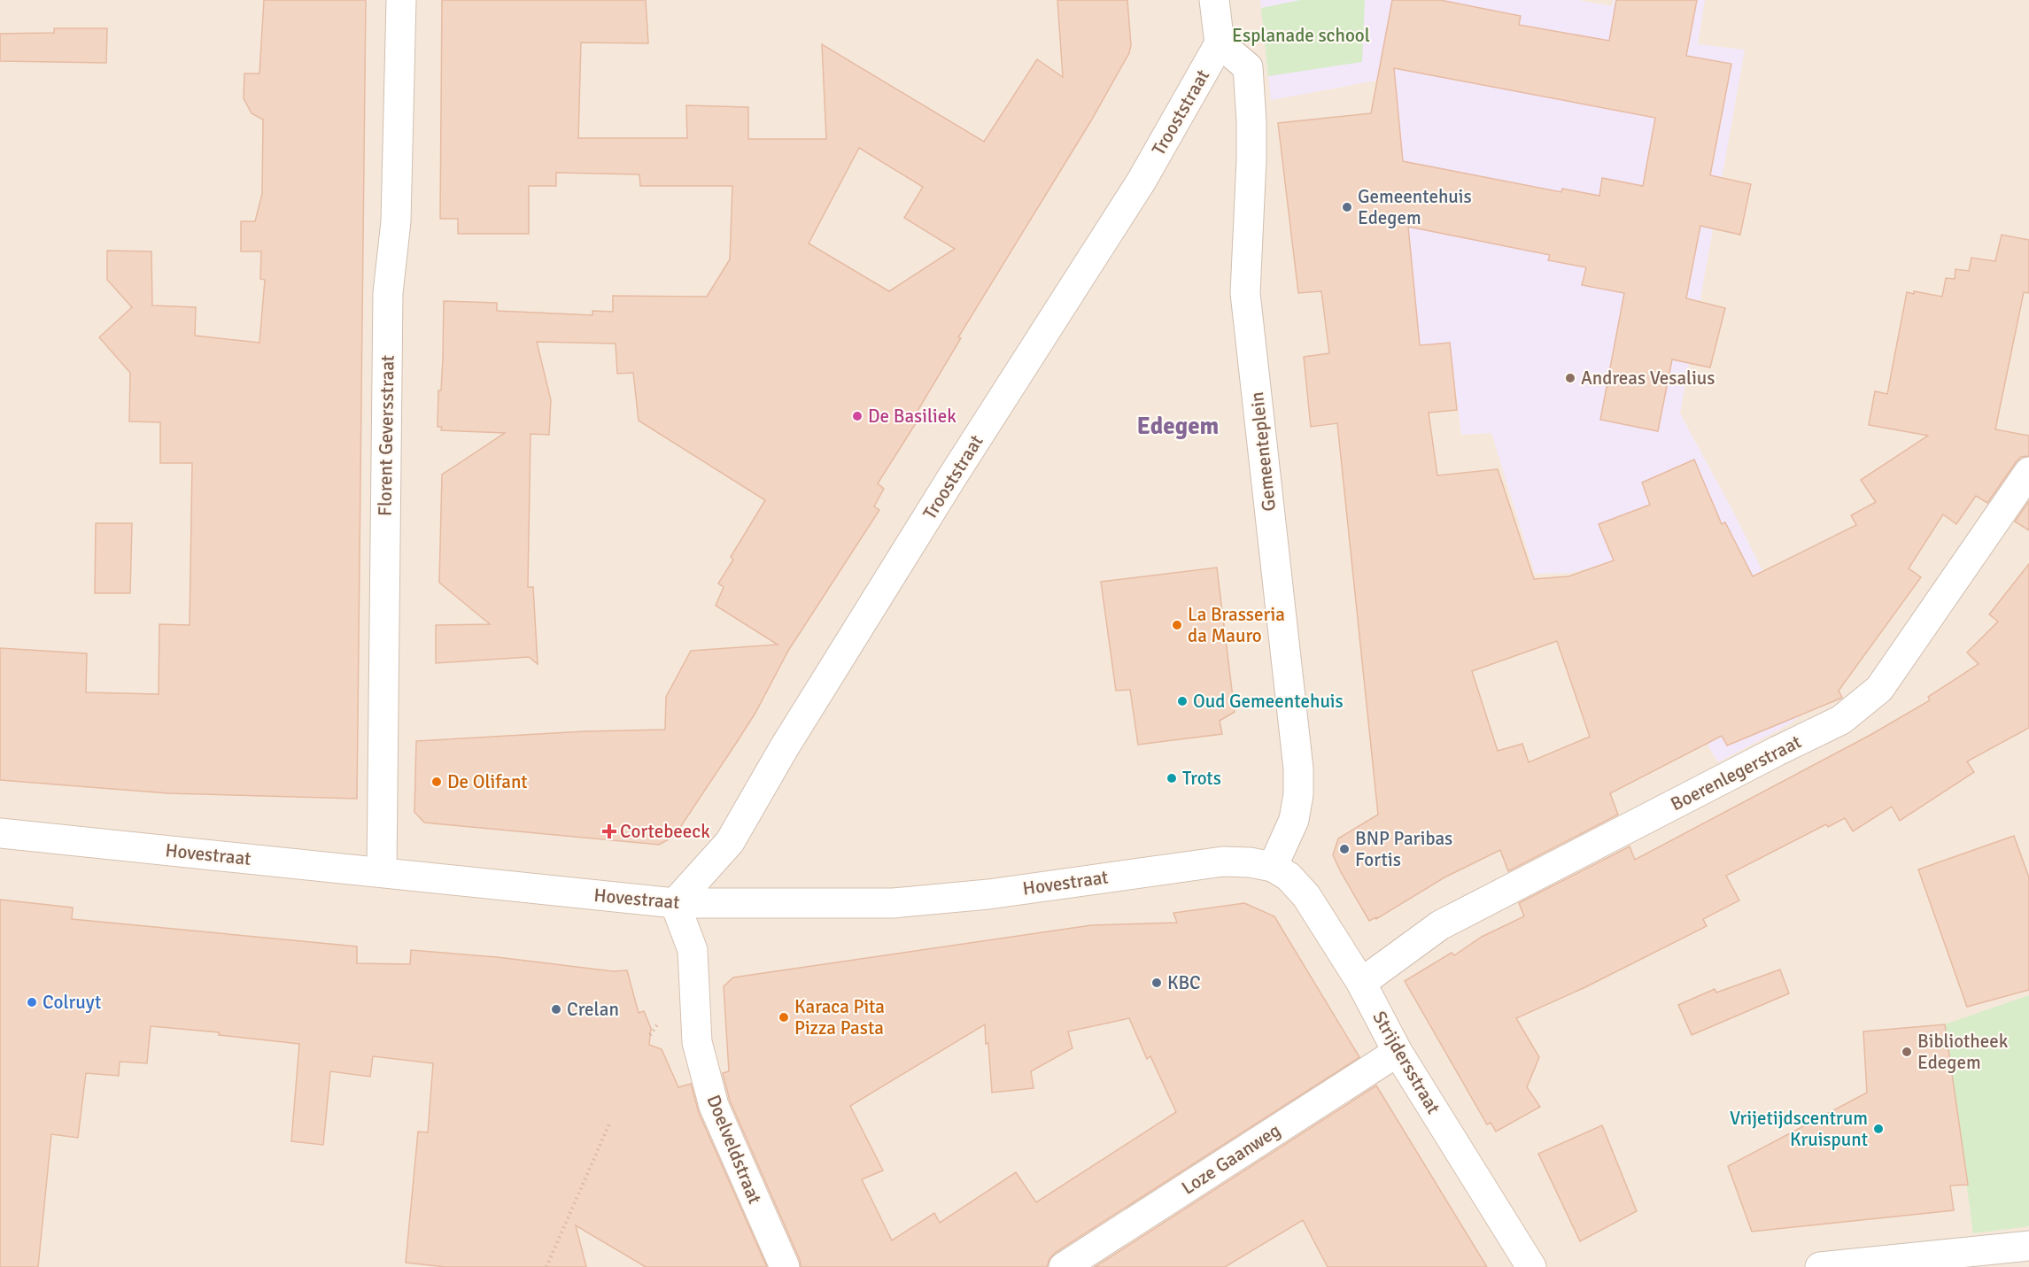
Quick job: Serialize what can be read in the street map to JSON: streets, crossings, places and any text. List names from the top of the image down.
{
  "streets": {
    "street": [
      "Trooststraat",
      "Florent Geversstraat",
      "Gemeenteplein",
      "Boerenlegerstraat",
      "Hovestraat",
      "Strijdersstraat",
      "Doelveldstraat",
      "Loze Gaanweg"
    ]
  },
  "crossings": [
    ["Trooststraat", "Gemeenteplein"],
    ["Trooststraat", "Hovestraat"],
    ["Trooststraat", "Doelveldstraat"],
    ["Florent Geversstraat", "Hovestraat"],
    ["Gemeenteplein", "Hovestraat"],
    ["Gemeenteplein", "Strijdersstraat"],
    ["Boerenlegerstraat", "Strijdersstraat"],
    ["Hovestraat", "Strijdersstraat"],
    ["Hovestraat", "Doelveldstraat"],
    ["Strijdersstraat", "Loze Gaanweg"]
  ],
  "districts": ["Edegem"],
  "parks": ["Esplanade school"],
  "places": {
    "other": [
      "Gemeentehuis Edegem",
      "Andreas Vesalius",
      "De Basiliek",
      "La Brasseria da Mauro",
      "Oud Gemeentehuis",
      "Trots",
      "De Olifant",
      "BNP Paribas Fortis",
      "KBC",
      "Colruyt",
      "Crelan",
      "Karaca Pita Pizza Pasta",
      "Bibliotheek Edegem",
      "Vrijetijdscentrum Kruispunt"
    ],
    "health": ["Cortebeeck"]
  }
}
